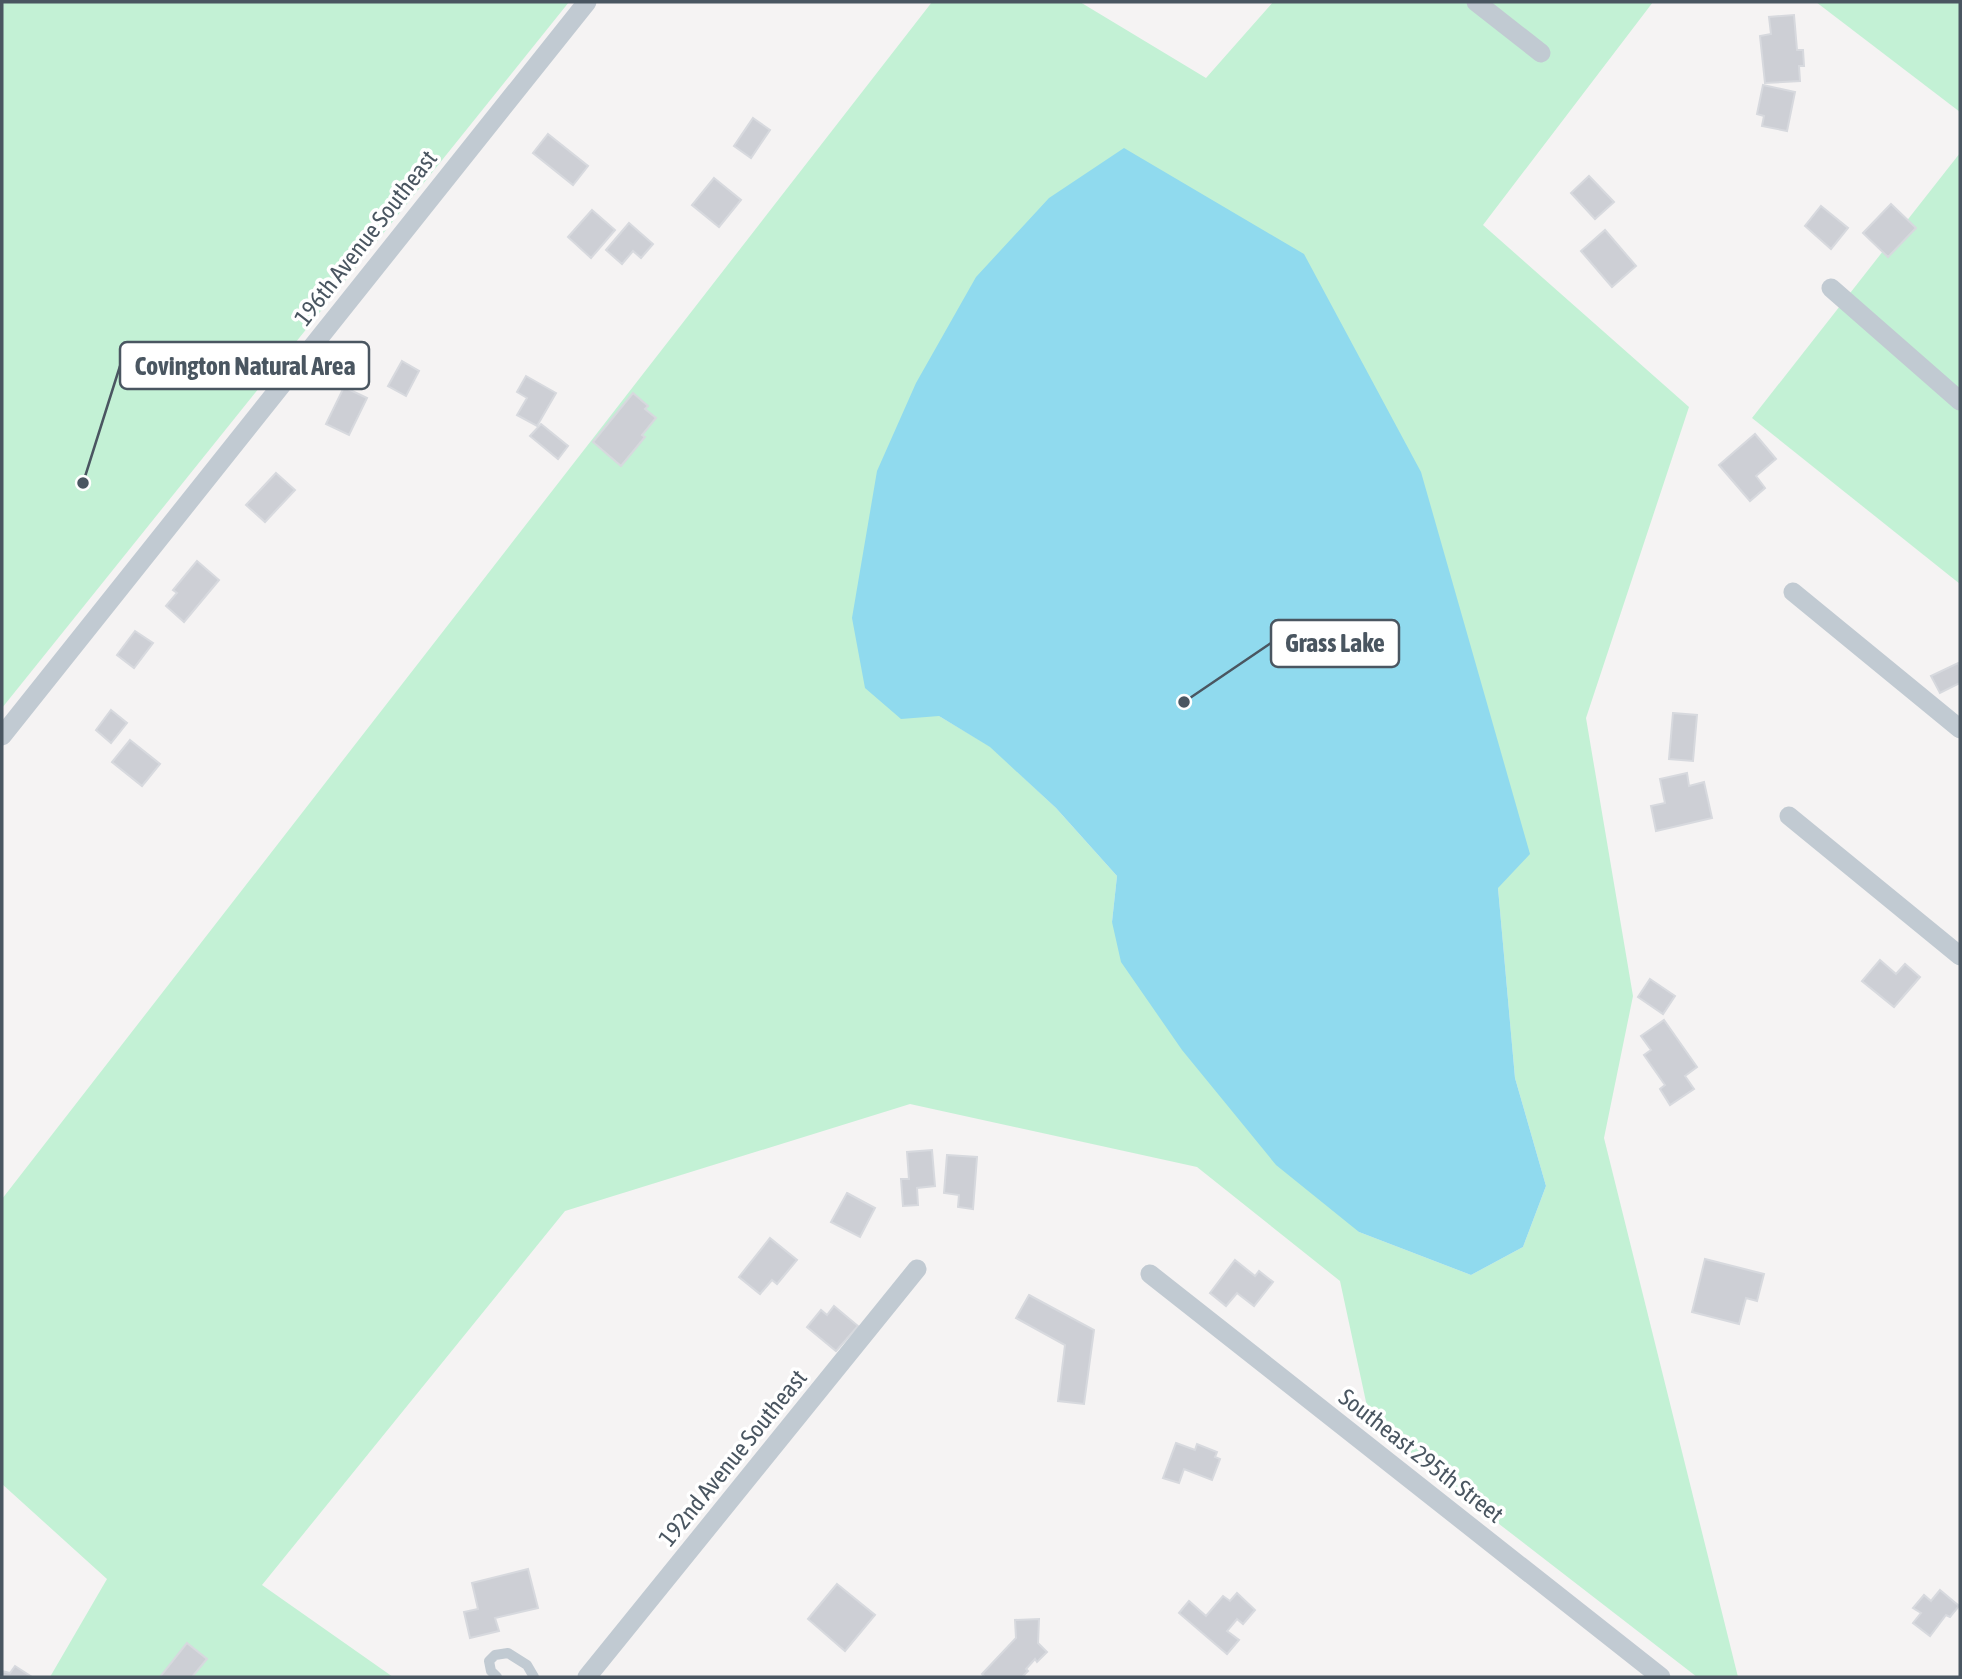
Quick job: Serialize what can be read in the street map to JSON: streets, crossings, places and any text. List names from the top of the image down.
{
  "streets": {
    "street": ["196th Avenue Southeast", "Southeast 295th Street", "192nd Avenue Southeast"]
  },
  "places": ["Covington Natural Area", "Grass Lake"]
}
